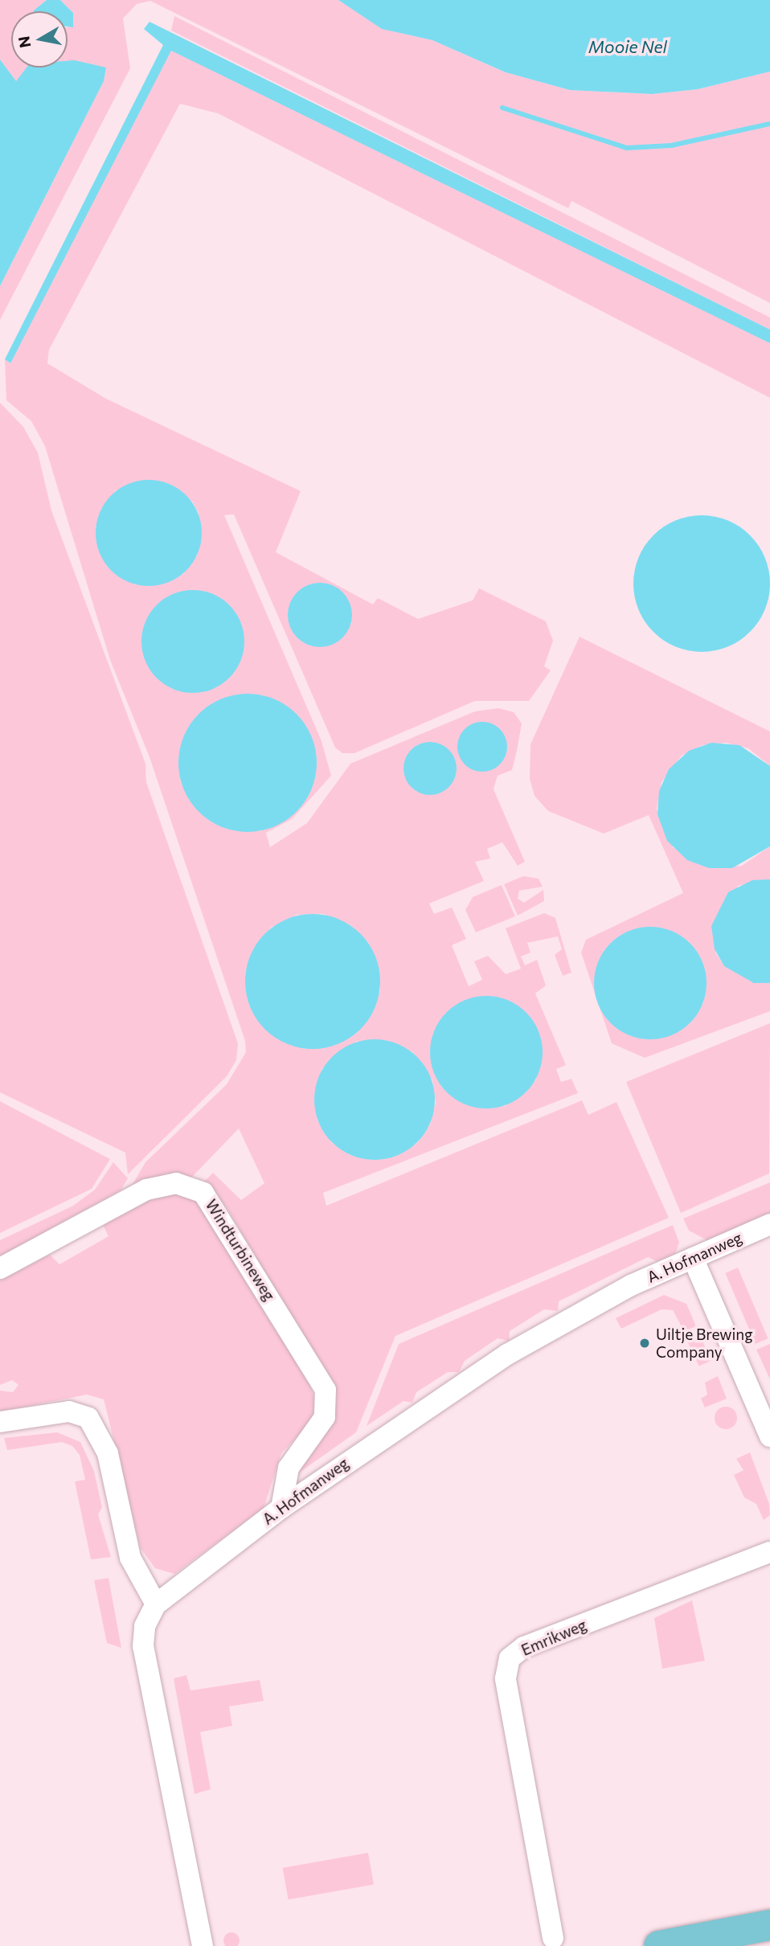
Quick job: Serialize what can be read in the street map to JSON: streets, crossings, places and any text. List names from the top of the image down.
{
  "streets": {
    "street": ["Windturbineweg", "A. Hofmanweg", "Emrikweg"]
  },
  "crossings": [
    ["Windturbineweg", "A. Hofmanweg"]
  ],
  "water": ["Mooie Nel"],
  "places": ["Uiltje Brewing Company"],
  "north": "left"
}
